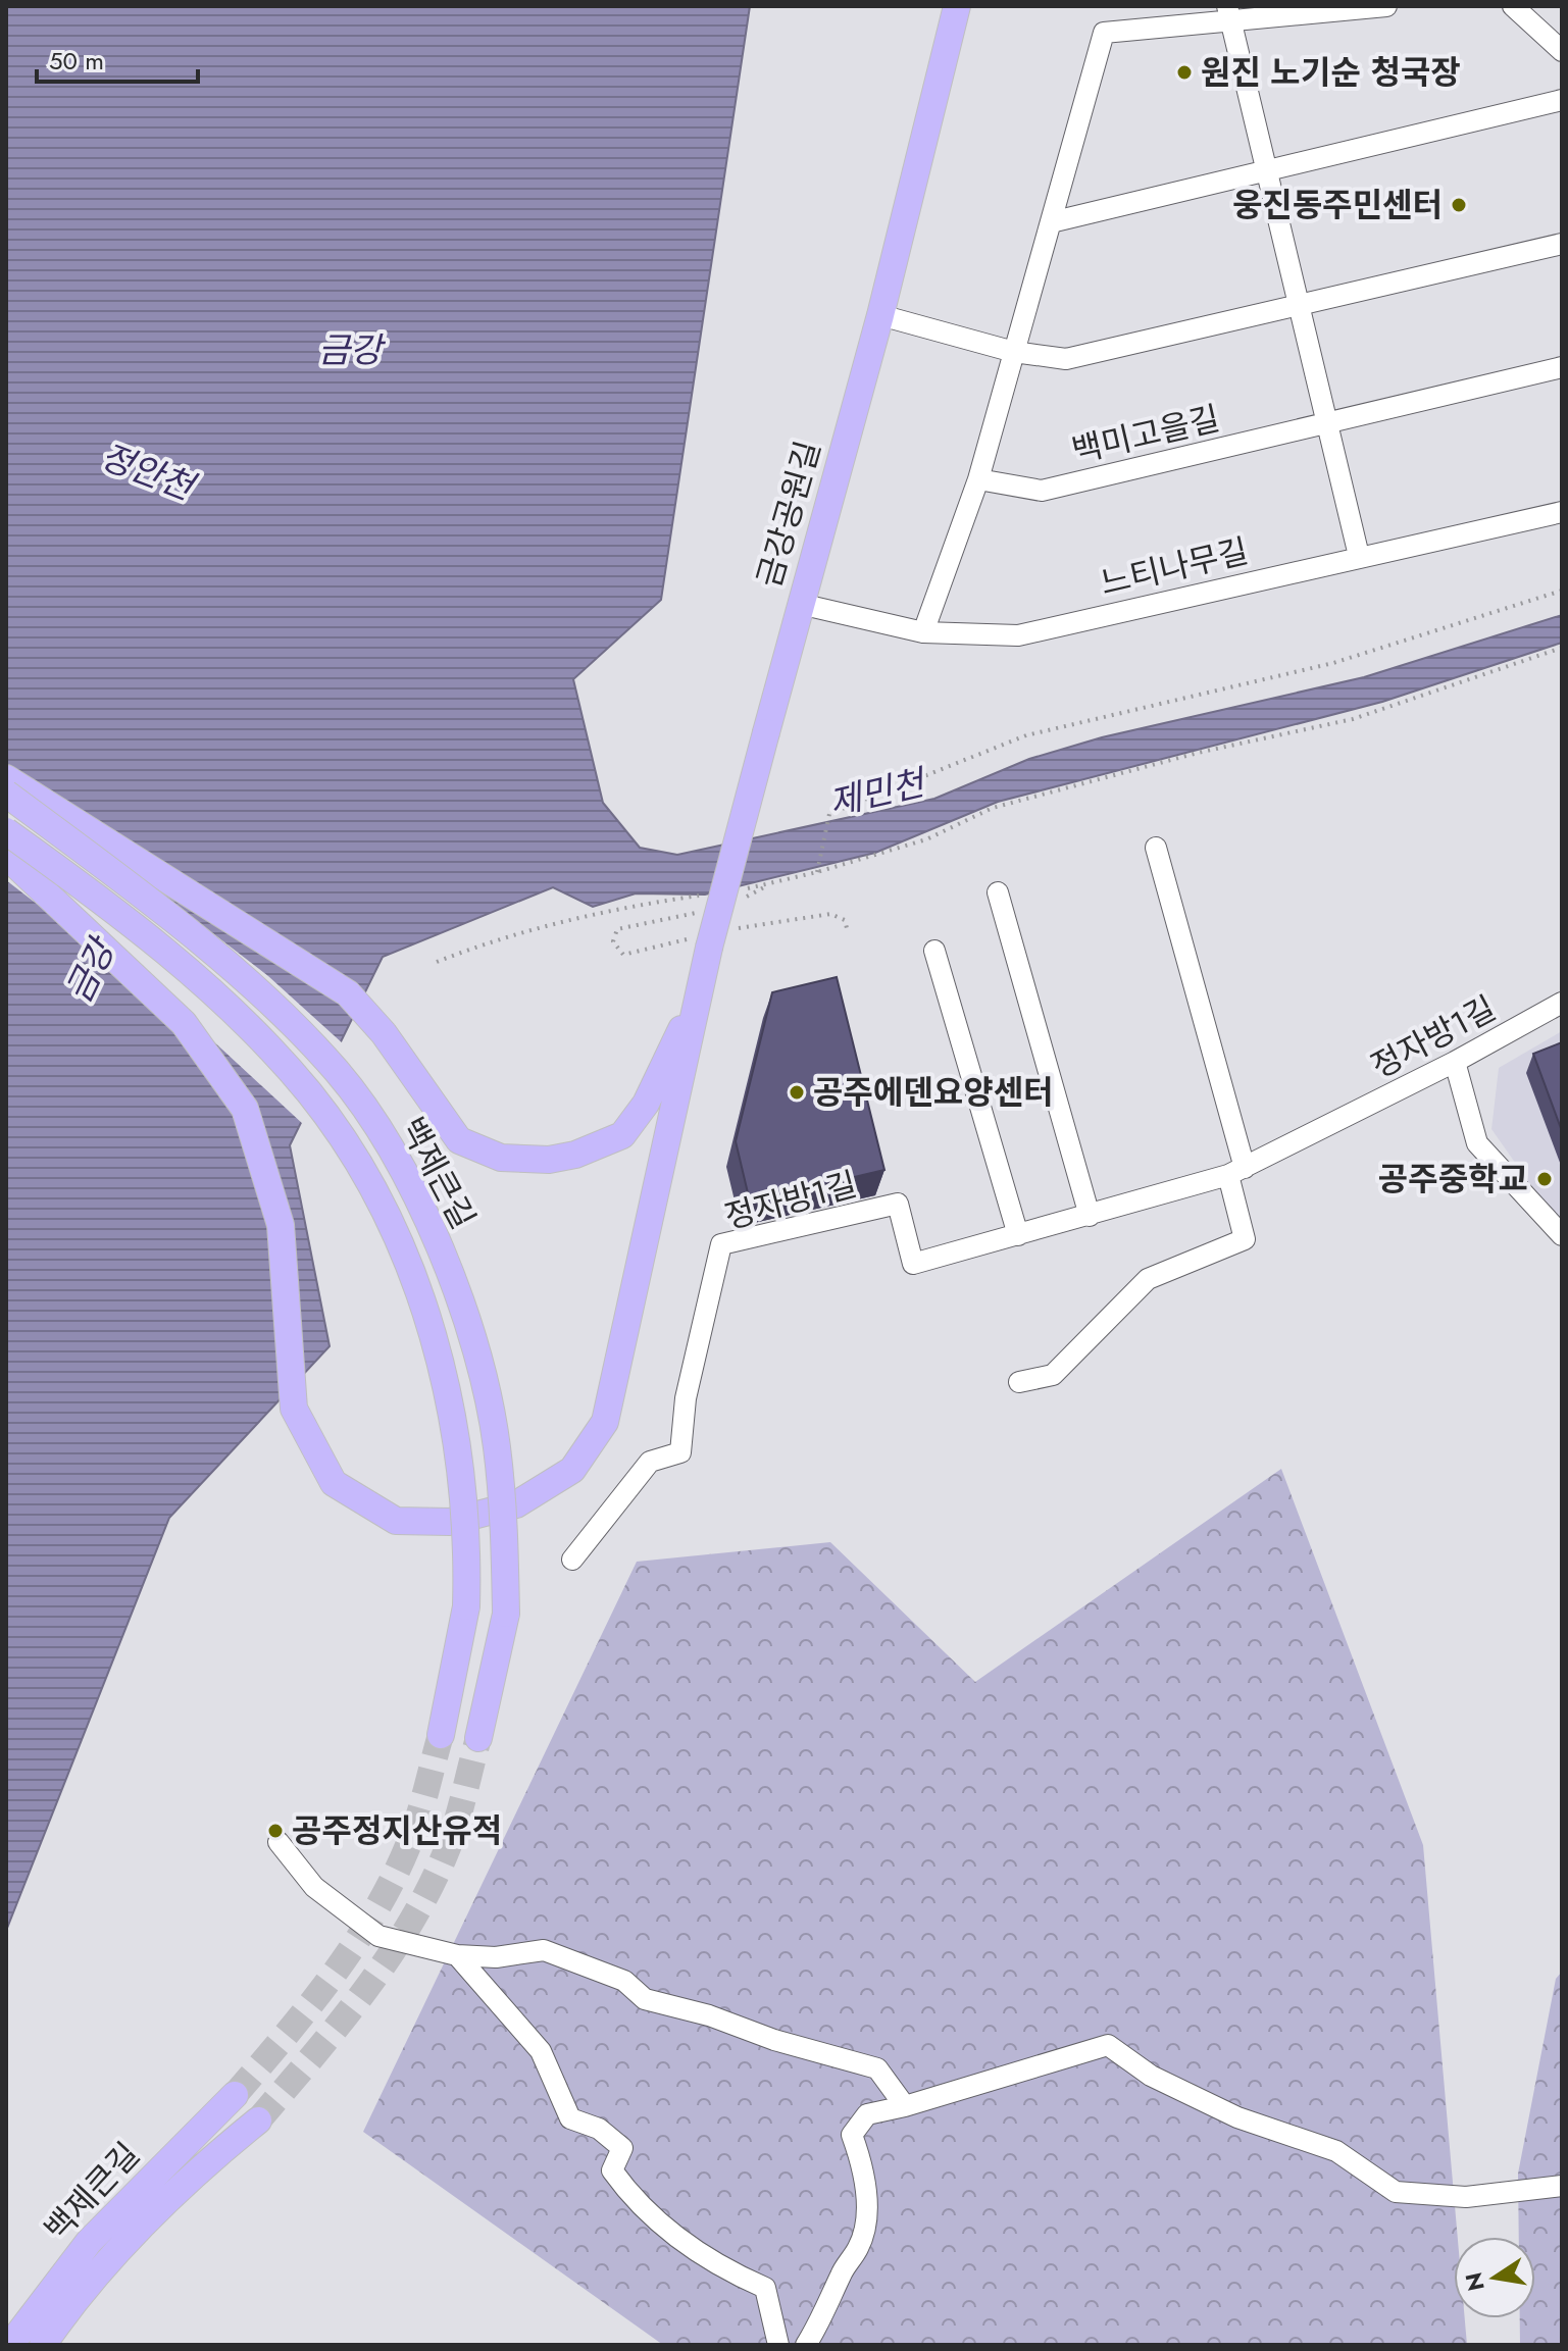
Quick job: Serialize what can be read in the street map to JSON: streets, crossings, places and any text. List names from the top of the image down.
{
  "streets": {
    "main road": ["금강공원길", "백제큰길"],
    "street": ["백미고을길", "느티나무길", "정자방1길"]
  },
  "crossings": [
    ["금강공원길", "느티나무길"]
  ],
  "water": ["금강", "정안천", "제민천"],
  "places": [
    "원진 노기순 청국장",
    "웅진동주민센터",
    "공주에덴요양센터",
    "공주중학교",
    "공주정지산유적"
  ],
  "scale_bar": "50 m",
  "north": "left"
}
